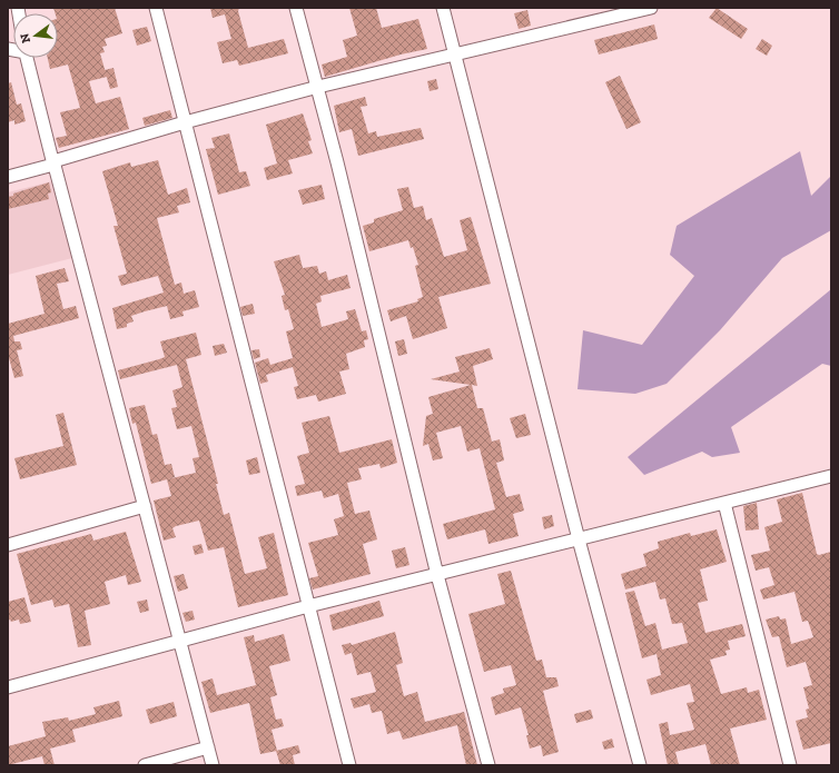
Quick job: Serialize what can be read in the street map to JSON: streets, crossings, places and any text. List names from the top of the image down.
{
  "north": "left"
}
